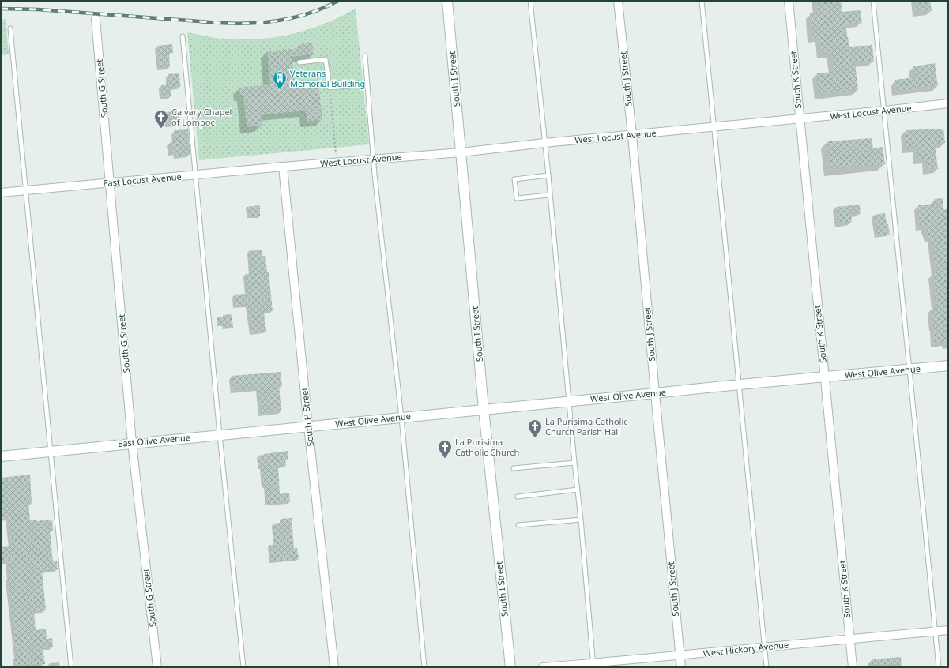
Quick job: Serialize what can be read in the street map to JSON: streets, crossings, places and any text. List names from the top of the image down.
{
  "streets": {
    "street": [
      "South I Street",
      "South J Street",
      "South K Street",
      "South G Street",
      "West Locust Avenue",
      "East Locust Avenue",
      "West Olive Avenue",
      "South H Street",
      "East Olive Avenue",
      "West Hickory Avenue"
    ]
  },
  "crossings": [
    ["South I Street", "West Locust Avenue"],
    ["South I Street", "West Olive Avenue"],
    ["South J Street", "West Locust Avenue"],
    ["South J Street", "West Olive Avenue"],
    ["South J Street", "West Hickory Avenue"],
    ["South K Street", "West Locust Avenue"],
    ["South K Street", "West Olive Avenue"],
    ["South K Street", "West Hickory Avenue"],
    ["South G Street", "East Locust Avenue"],
    ["South G Street", "East Olive Avenue"],
    ["West Locust Avenue", "East Locust Avenue"],
    ["West Locust Avenue", "South H Street"],
    ["East Locust Avenue", "South H Street"],
    ["West Olive Avenue", "South H Street"],
    ["West Olive Avenue", "East Olive Avenue"],
    ["South H Street", "East Olive Avenue"]
  ],
  "places": {
    "building": ["Veterans Memorial Building"],
    "church": ["Calvary Chapel of Lompoc", "La Purisima Catholic Church Parish Hall", "La Purisima Catholic Church"]
  }
}
